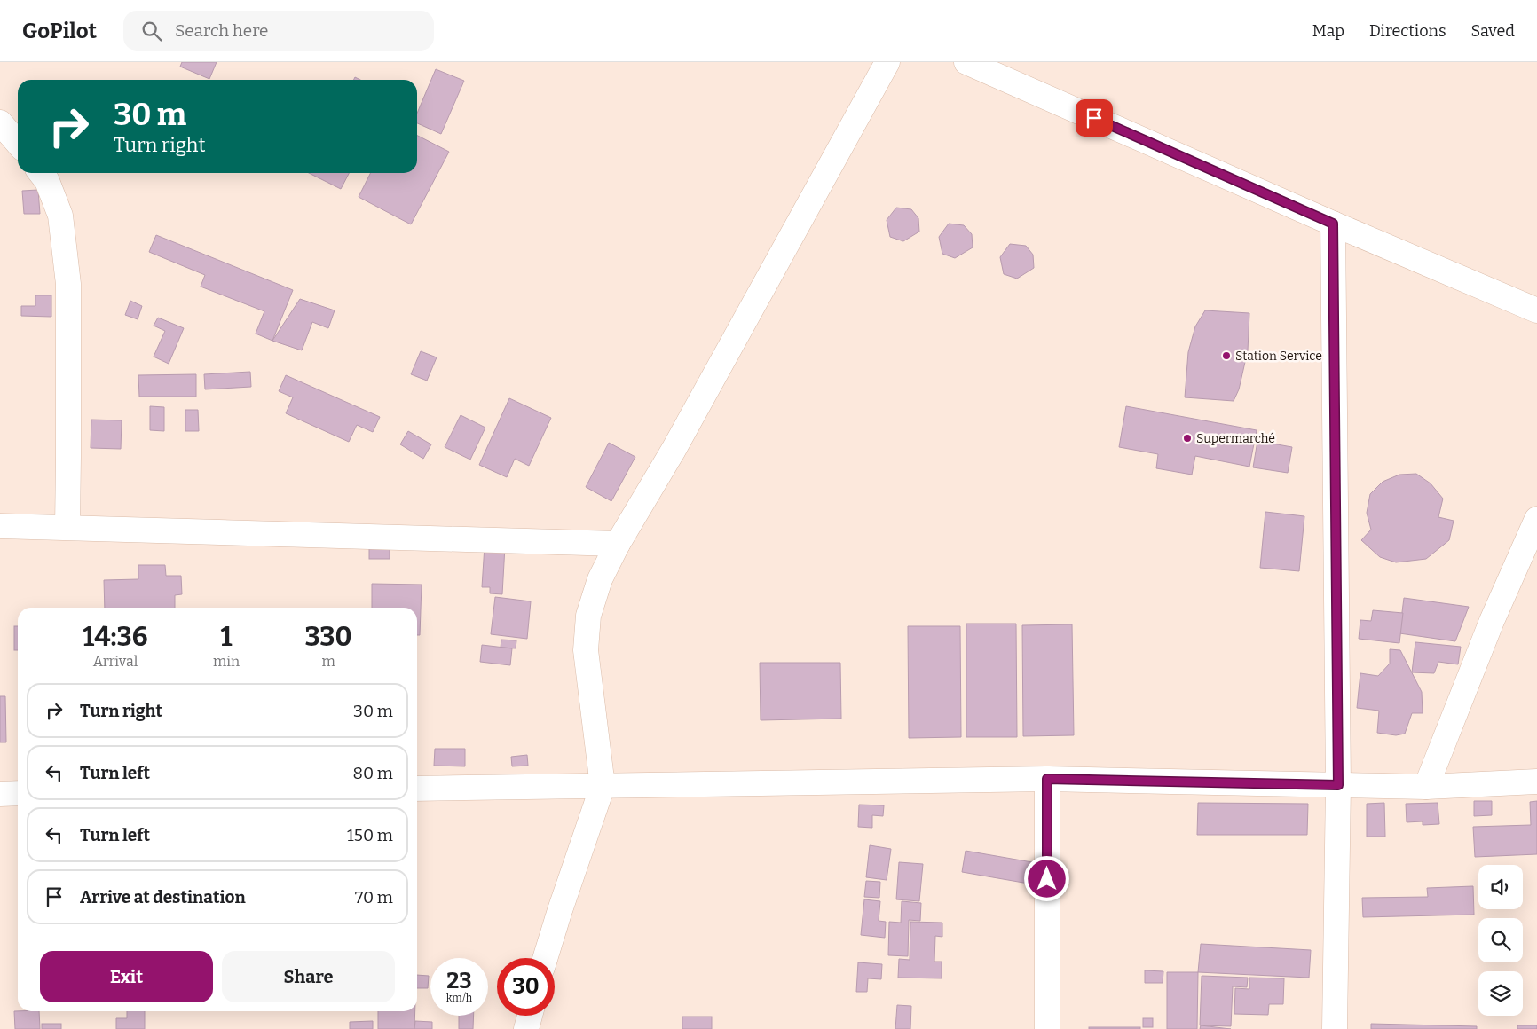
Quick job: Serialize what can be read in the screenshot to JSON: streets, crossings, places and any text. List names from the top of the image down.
{
  "places": ["Station Service", "Supermarché"],
  "page": {
    "header": "GoPilot",
    "search": "Search here",
    "nav": ["Map", "Directions", "Saved"],
    "turn": ["30 m", "Turn right"],
    "eta": [
      "14:36",
      "Arrival",
      "1",
      "min",
      "330",
      "m"
    ],
    "list": [
      {
        "name": "Turn right",
        "value": "30 m"
      },
      {
        "name": "Turn left",
        "value": "80 m"
      },
      {
        "name": "Turn left",
        "value": "150 m"
      },
      {
        "name": "Arrive at destination",
        "value": "70 m"
      }
    ],
    "buttons": ["Exit", "Share"],
    "speed": "23 km/h",
    "limit": "30"
  }
}
